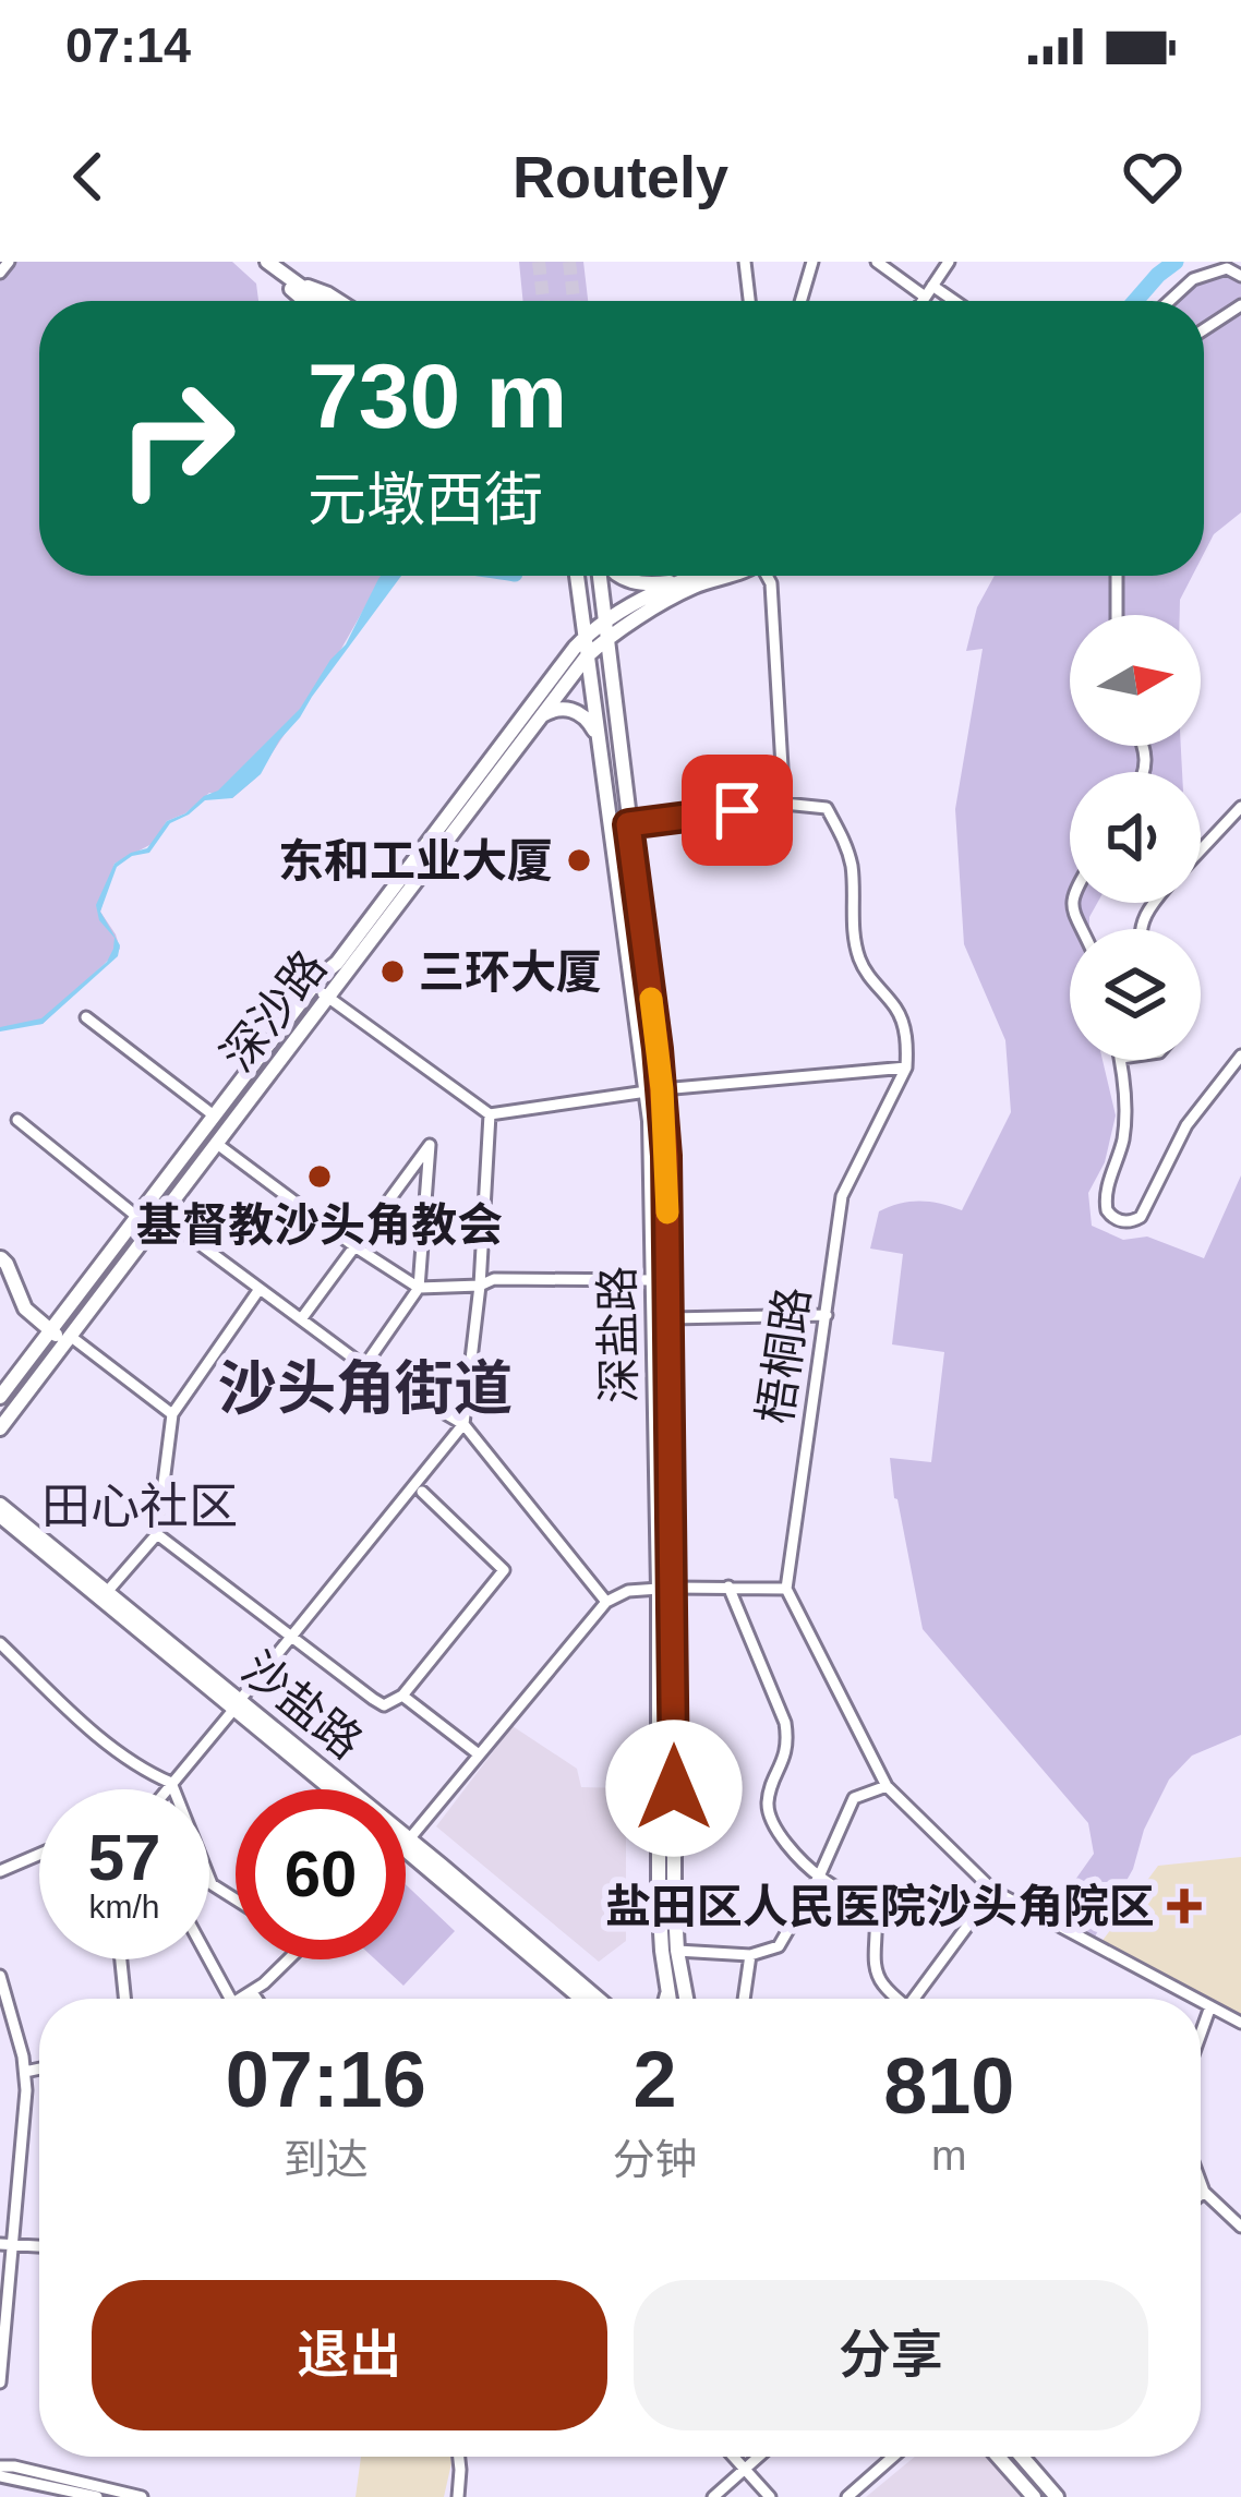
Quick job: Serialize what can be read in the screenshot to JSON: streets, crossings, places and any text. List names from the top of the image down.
{
  "streets": {
    "main road": ["深沙路", "深盐路", "沙盐路"],
    "street": ["梧桐路"]
  },
  "crossings": [
    ["深沙路", "深盐路"]
  ],
  "districts": ["沙头角街道", "田心社区"],
  "places": {
    "other": ["东和工业大厦", "三环大厦", "基督教沙头角教会"],
    "health": ["盐田区人民医院沙头角院区"]
  },
  "north": "right",
  "page": {
    "status": "07:14",
    "header": "Routely",
    "turn": ["730 m", "元墩西街"],
    "speed": "57 km/h",
    "limit": "60",
    "eta": [
      "07:16",
      "到达",
      "2",
      "分钟",
      "810",
      "m"
    ],
    "buttons": ["退出", "分享"]
  }
}
